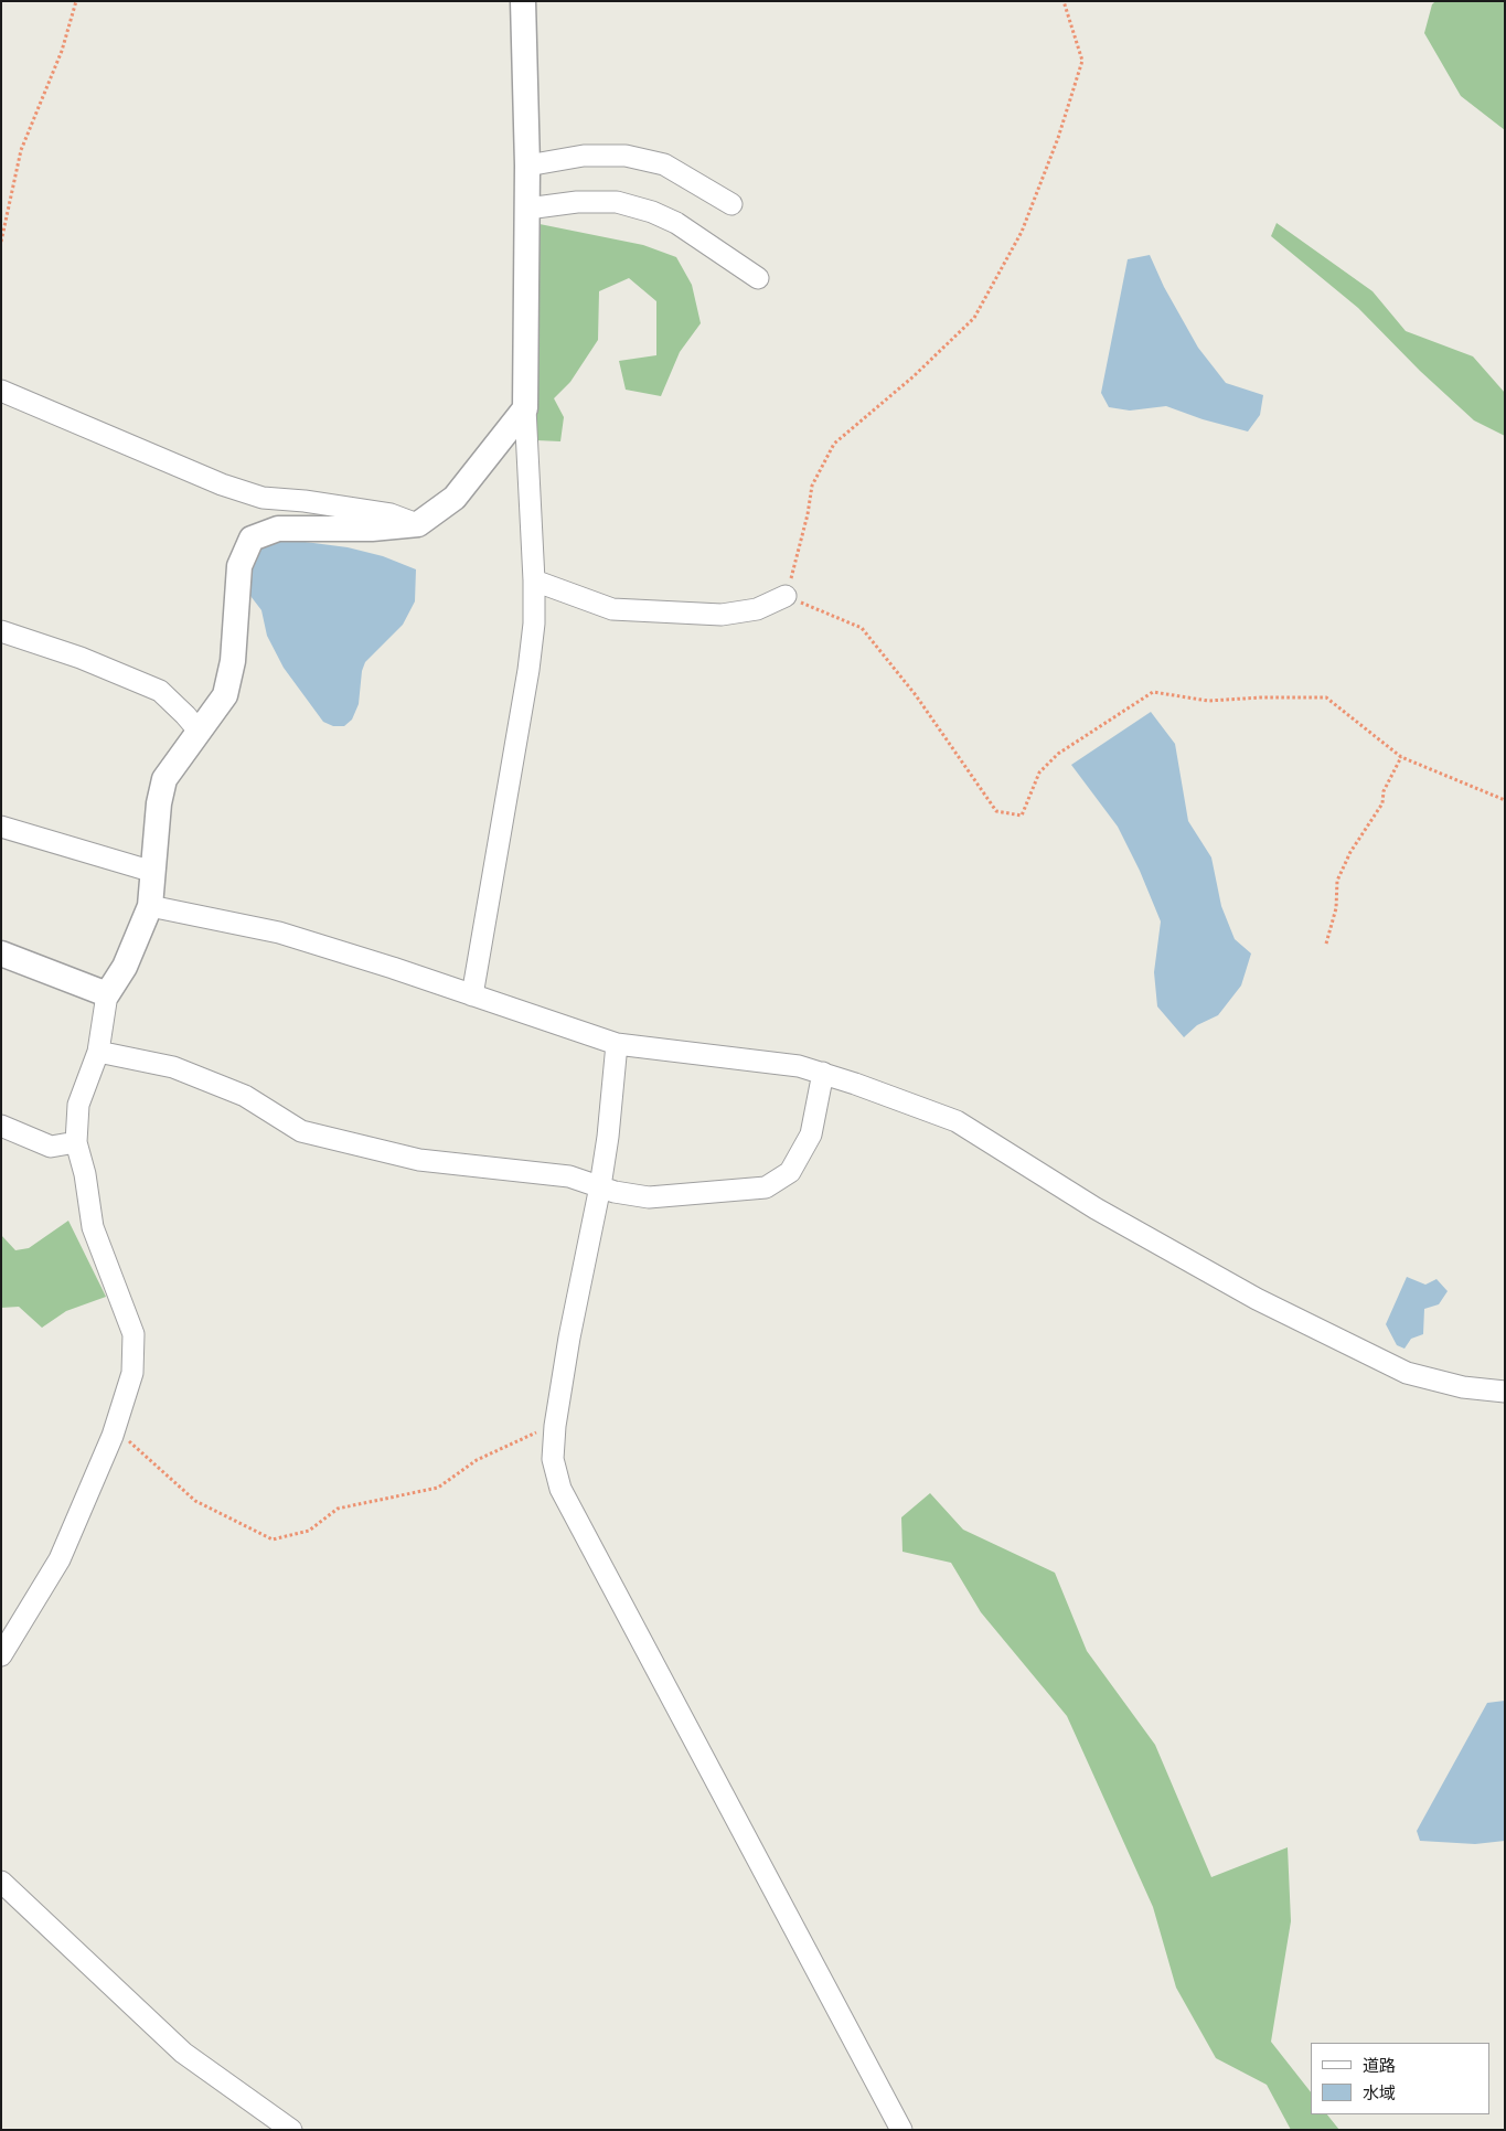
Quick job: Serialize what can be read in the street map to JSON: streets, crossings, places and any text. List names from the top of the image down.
{
  "legend": ["道路", "水域"]
}
